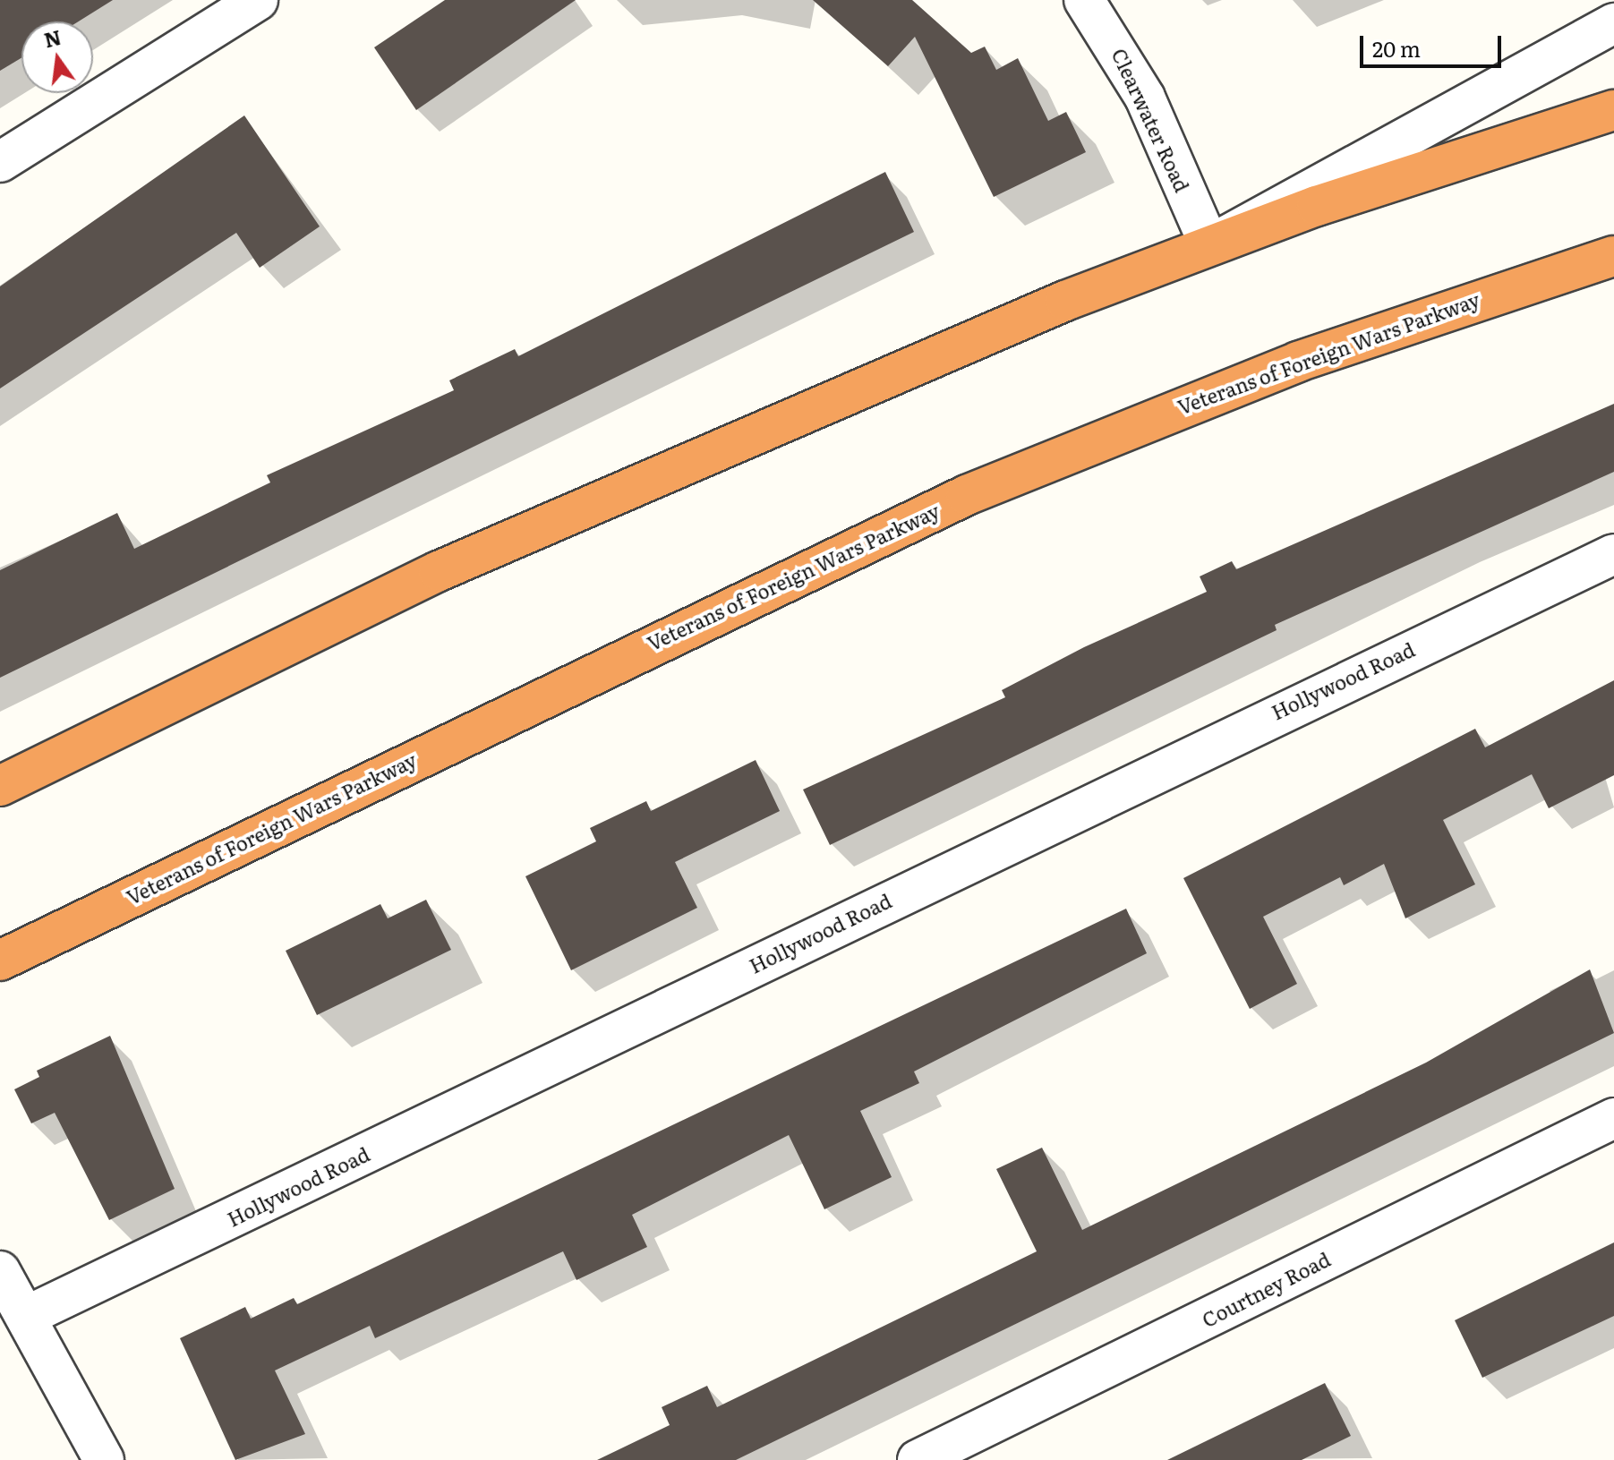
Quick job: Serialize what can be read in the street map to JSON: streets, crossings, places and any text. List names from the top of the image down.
{
  "streets": {
    "highway": ["Veterans of Foreign Wars Parkway"],
    "street": ["Clearwater Road", "Hollywood Road", "Courtney Road"]
  },
  "scale_bar": "20 m",
  "north": "top"
}
